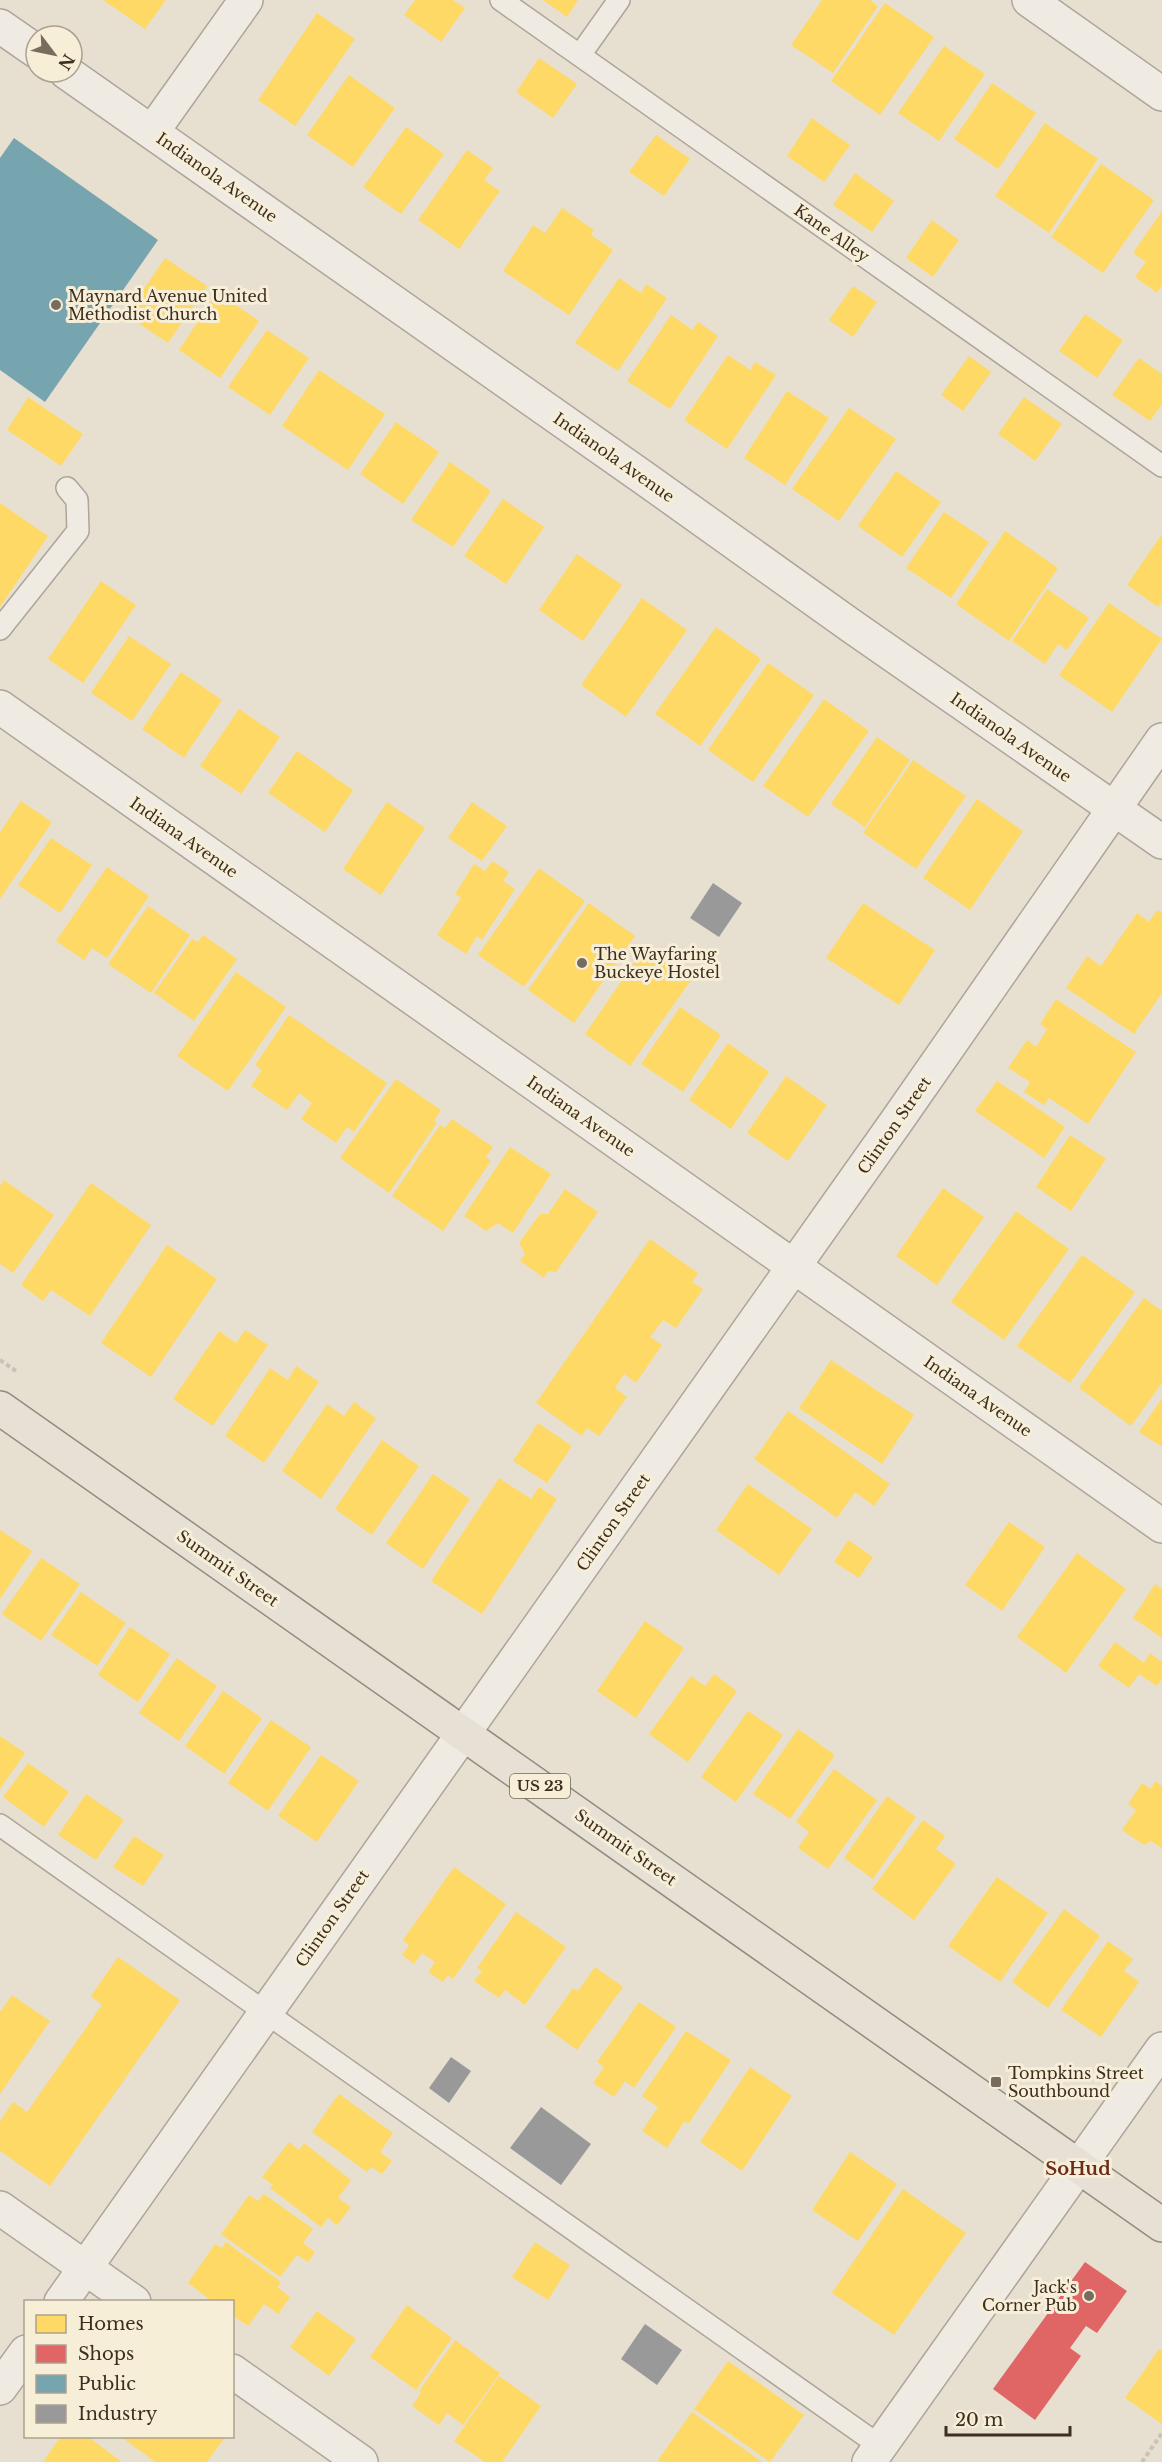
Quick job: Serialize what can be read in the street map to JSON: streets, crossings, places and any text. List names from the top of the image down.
{
  "streets": {
    "main road": ["Summit Street", "US 23"],
    "street": ["Indianola Avenue", "Indiana Avenue", "Clinton Street"],
    "lane": ["Kane Alley"]
  },
  "crossings": [
    ["Indianola Avenue", "Clinton Street"],
    ["Indiana Avenue", "Clinton Street"],
    ["Clinton Street", "Summit Street"]
  ],
  "districts": ["SoHud"],
  "places": {
    "other": ["Maynard Avenue United Methodist Church", "The Wayfaring Buckeye Hostel", "Jack's Corner Pub"],
    "transit": ["Tompkins Street Southbound"]
  },
  "legend": [
    "Homes",
    "Shops",
    "Public",
    "Industry"
  ],
  "scale_bar": "20 m",
  "north": "bottom right"
}
